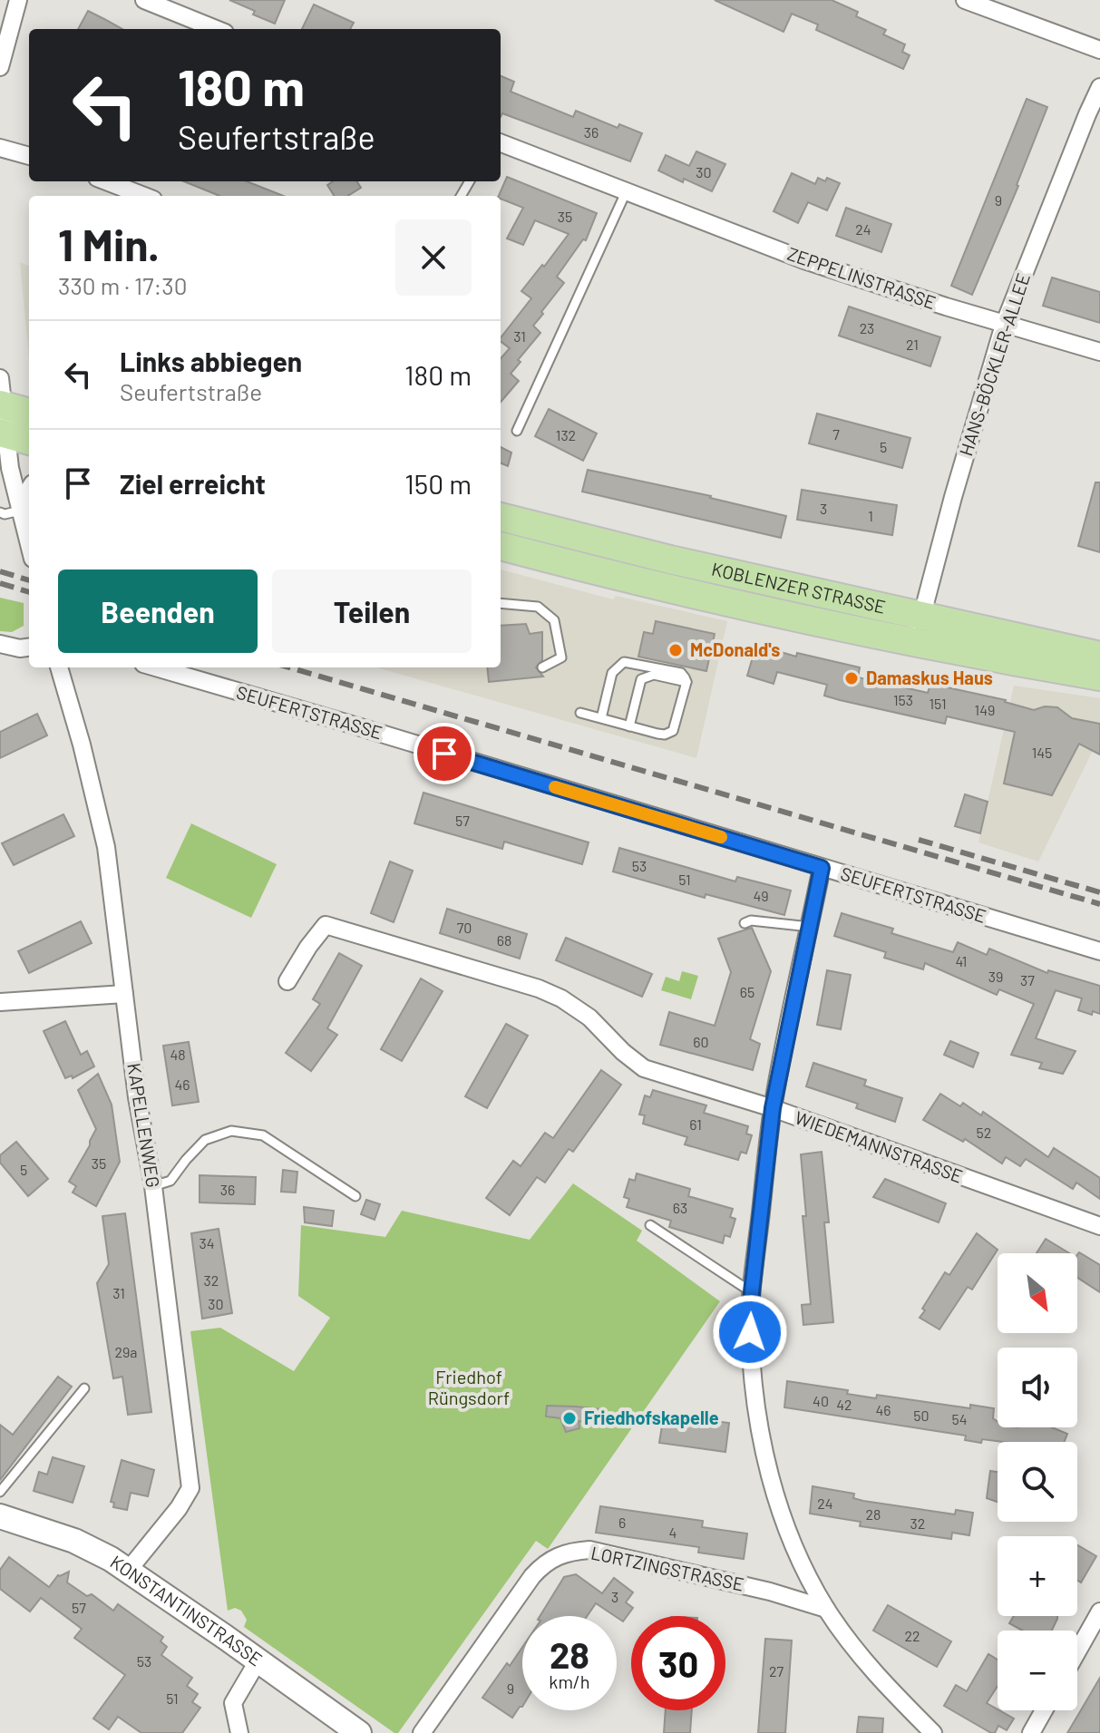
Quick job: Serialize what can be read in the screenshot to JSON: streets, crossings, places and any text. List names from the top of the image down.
{
  "streets": {
    "main road": ["KOBLENZER STRASSE", "KONSTANTINSTRASSE"],
    "street": [
      "ZEPPELINSTRASSE",
      "HANS-BÖCKLER-ALLEE",
      "SEUFERTSTRASSE",
      "KAPELLENWEG",
      "WIEDEMANNSTRASSE",
      "LORTZINGSTRASSE"
    ]
  },
  "crossings": [
    ["ZEPPELINSTRASSE", "HANS-BÖCKLER-ALLEE"],
    ["HANS-BÖCKLER-ALLEE", "KOBLENZER STRASSE"],
    ["KAPELLENWEG", "KONSTANTINSTRASSE"]
  ],
  "parks": ["Friedhof Rüngsdorf"],
  "places": ["McDonald's", "Damaskus Haus", "Friedhofskapelle"],
  "house_numbers": [
    "36",
    "30",
    "9",
    "35",
    "24",
    "23",
    "31",
    "21",
    "7",
    "132",
    "5",
    "3",
    "1",
    "153",
    "151",
    "149",
    "145",
    "57",
    "53",
    "51",
    "49",
    "70",
    "68",
    "41",
    "39",
    "37",
    "65",
    "60",
    "48",
    "46",
    "61",
    "52",
    "35",
    "5",
    "36",
    "63",
    "34",
    "32",
    "31",
    "30",
    "29a",
    "40",
    "42",
    "46",
    "50",
    "54",
    "24",
    "28",
    "6",
    "32",
    "4",
    "3",
    "57",
    "22",
    "53",
    "27",
    "9",
    "51"
  ],
  "north": "bottom right",
  "page": {
    "turn": ["180 m", "Seufertstraße"],
    "heading": ["1 Min.", "330 m · 17:30"],
    "list": [
      {
        "name": "Links abbiegen",
        "note": "Seufertstraße",
        "value": "180 m"
      },
      {
        "name": "Ziel erreicht",
        "value": "150 m"
      }
    ],
    "buttons": ["Beenden", "Teilen"],
    "map_buttons": ["+", "−"],
    "speed": "28 km/h",
    "limit": "30"
  }
}
